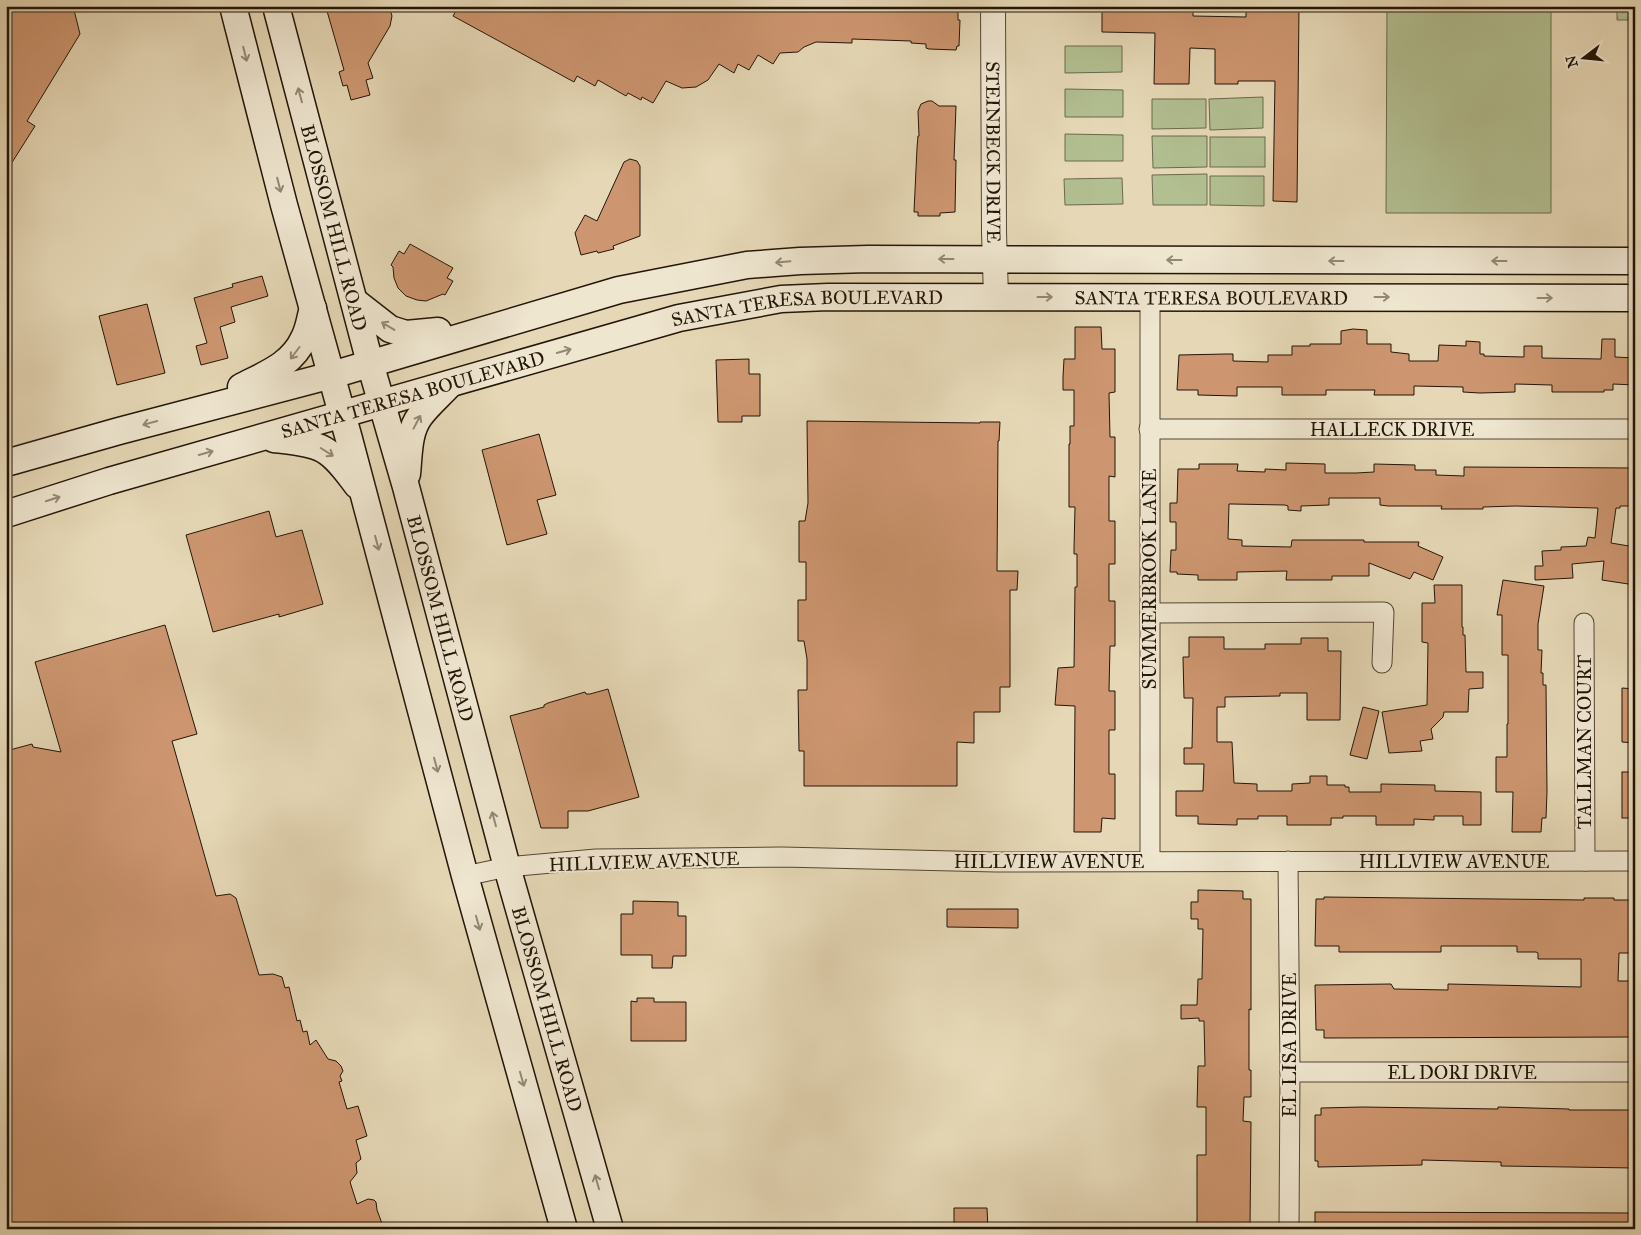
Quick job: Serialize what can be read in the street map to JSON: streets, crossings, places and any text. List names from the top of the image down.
{
  "streets": {
    "main road": ["BLOSSOM HILL ROAD", "SANTA TERESA BOULEVARD"],
    "street": [
      "STEINBECK DRIVE",
      "HALLECK DRIVE",
      "SUMMERBROOK LANE",
      "TALLMAN COURT",
      "HILLVIEW AVENUE",
      "EL LISA DRIVE",
      "EL DORI DRIVE"
    ]
  },
  "crossings": [
    ["STEINBECK DRIVE", "SANTA TERESA BOULEVARD"],
    ["BLOSSOM HILL ROAD", "SANTA TERESA BOULEVARD"],
    ["BLOSSOM HILL ROAD", "HILLVIEW AVENUE"],
    ["SANTA TERESA BOULEVARD", "SUMMERBROOK LANE"],
    ["HALLECK DRIVE", "SUMMERBROOK LANE"],
    ["SUMMERBROOK LANE", "HILLVIEW AVENUE"],
    ["TALLMAN COURT", "HILLVIEW AVENUE"],
    ["HILLVIEW AVENUE", "EL LISA DRIVE"],
    ["EL LISA DRIVE", "EL DORI DRIVE"]
  ],
  "north": "left"
}
